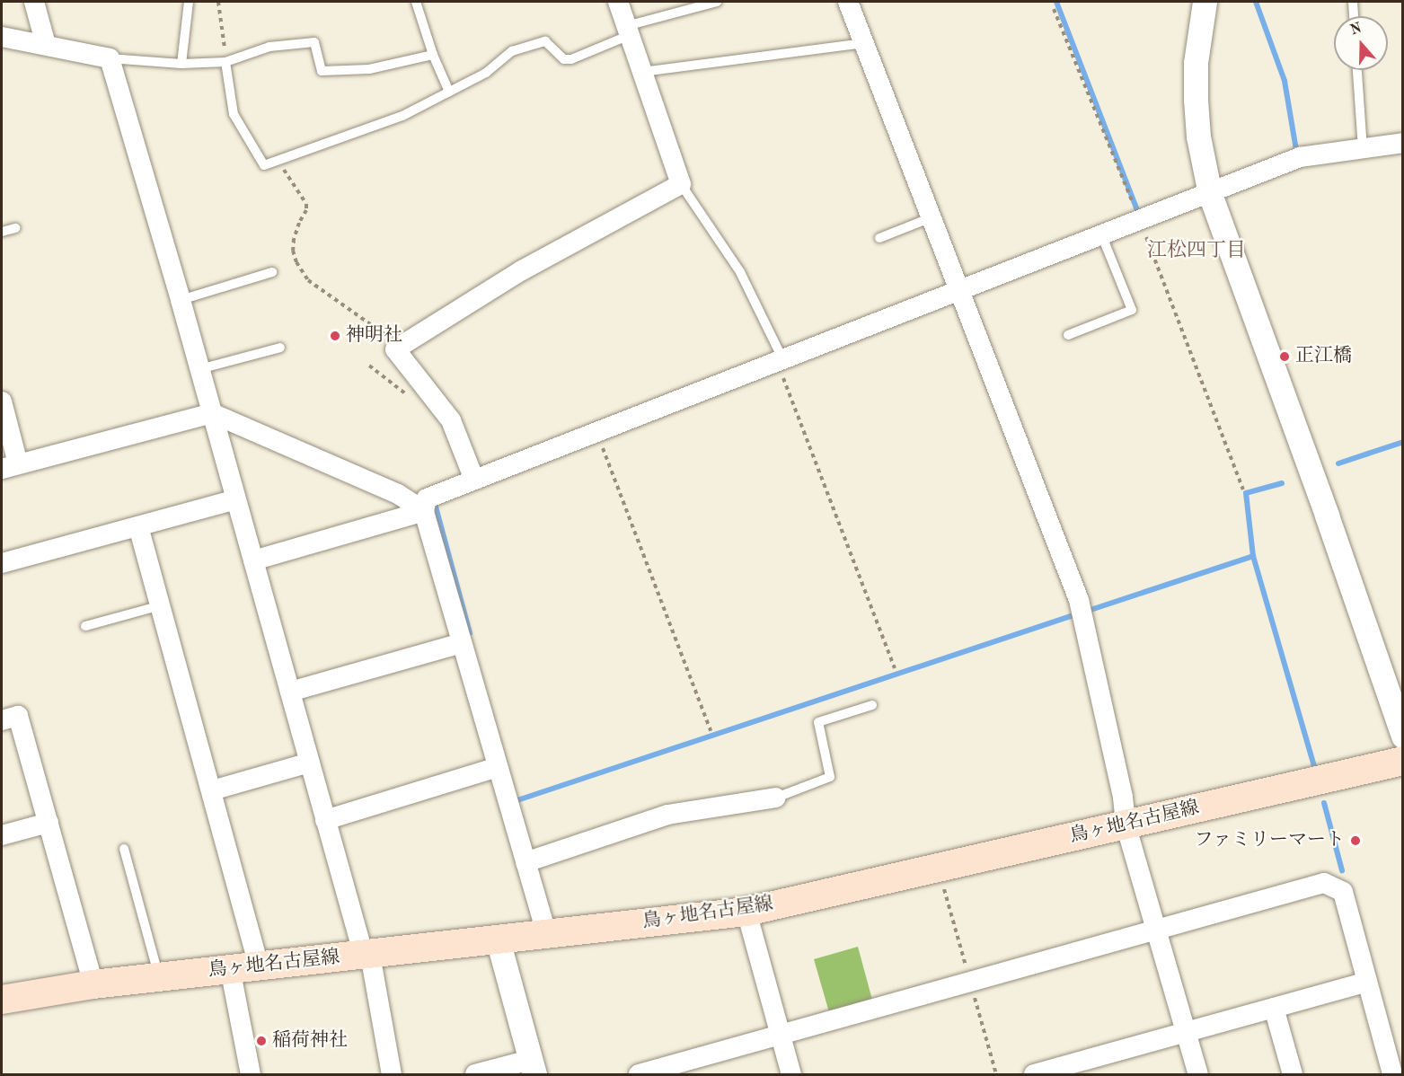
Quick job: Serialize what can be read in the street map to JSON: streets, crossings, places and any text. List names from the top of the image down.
{
  "streets": {
    "main road": ["鳥ヶ地名古屋線"]
  },
  "districts": ["江松四丁目"],
  "places": [
    "神明社",
    "正江橋",
    "ファミリーマート",
    "稲荷神社"
  ],
  "north": "top"
}
